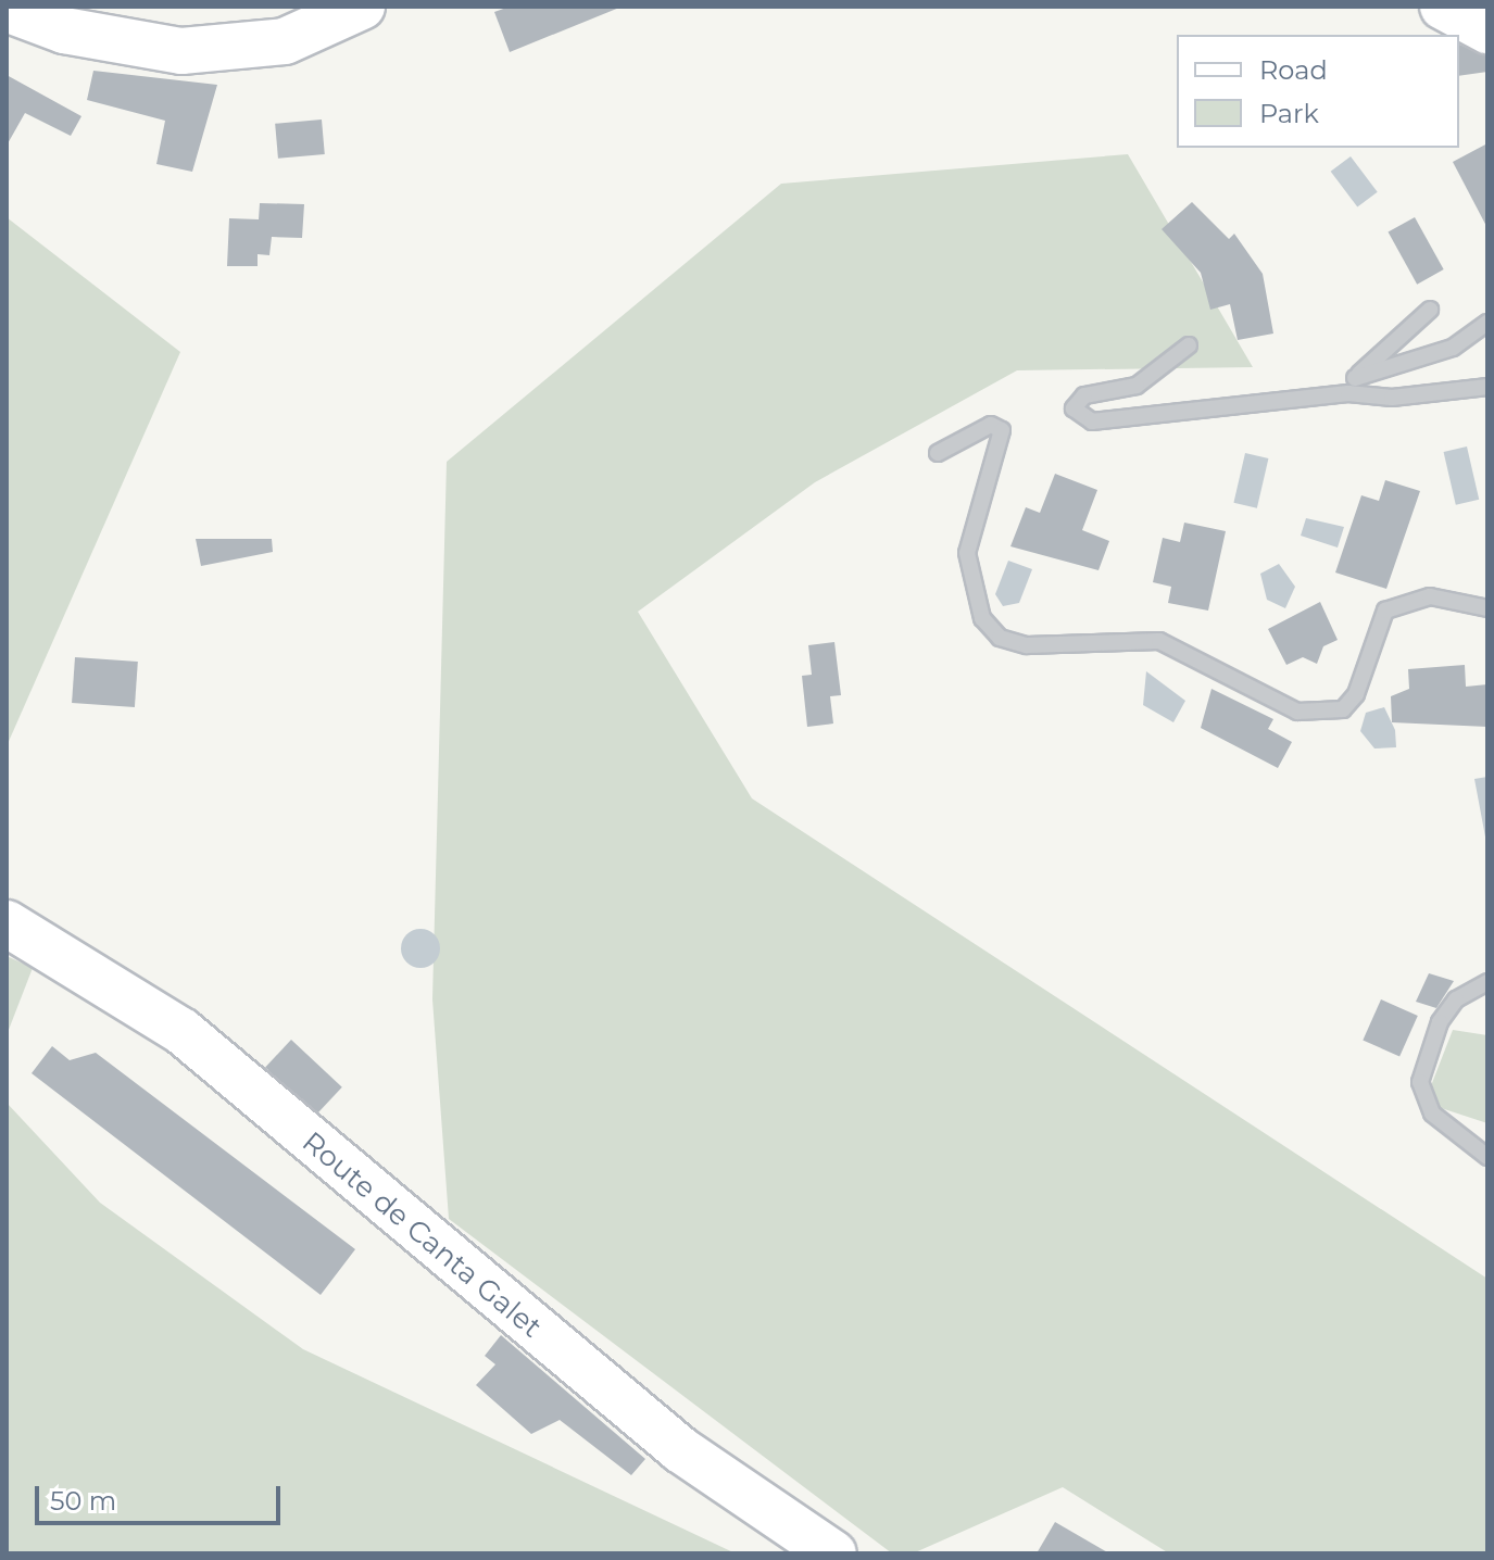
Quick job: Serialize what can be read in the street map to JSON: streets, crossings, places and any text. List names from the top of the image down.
{
  "streets": {
    "main road": ["Route de Canta Galet"]
  },
  "legend": ["Road", "Park"],
  "scale_bar": "50 m"
}
